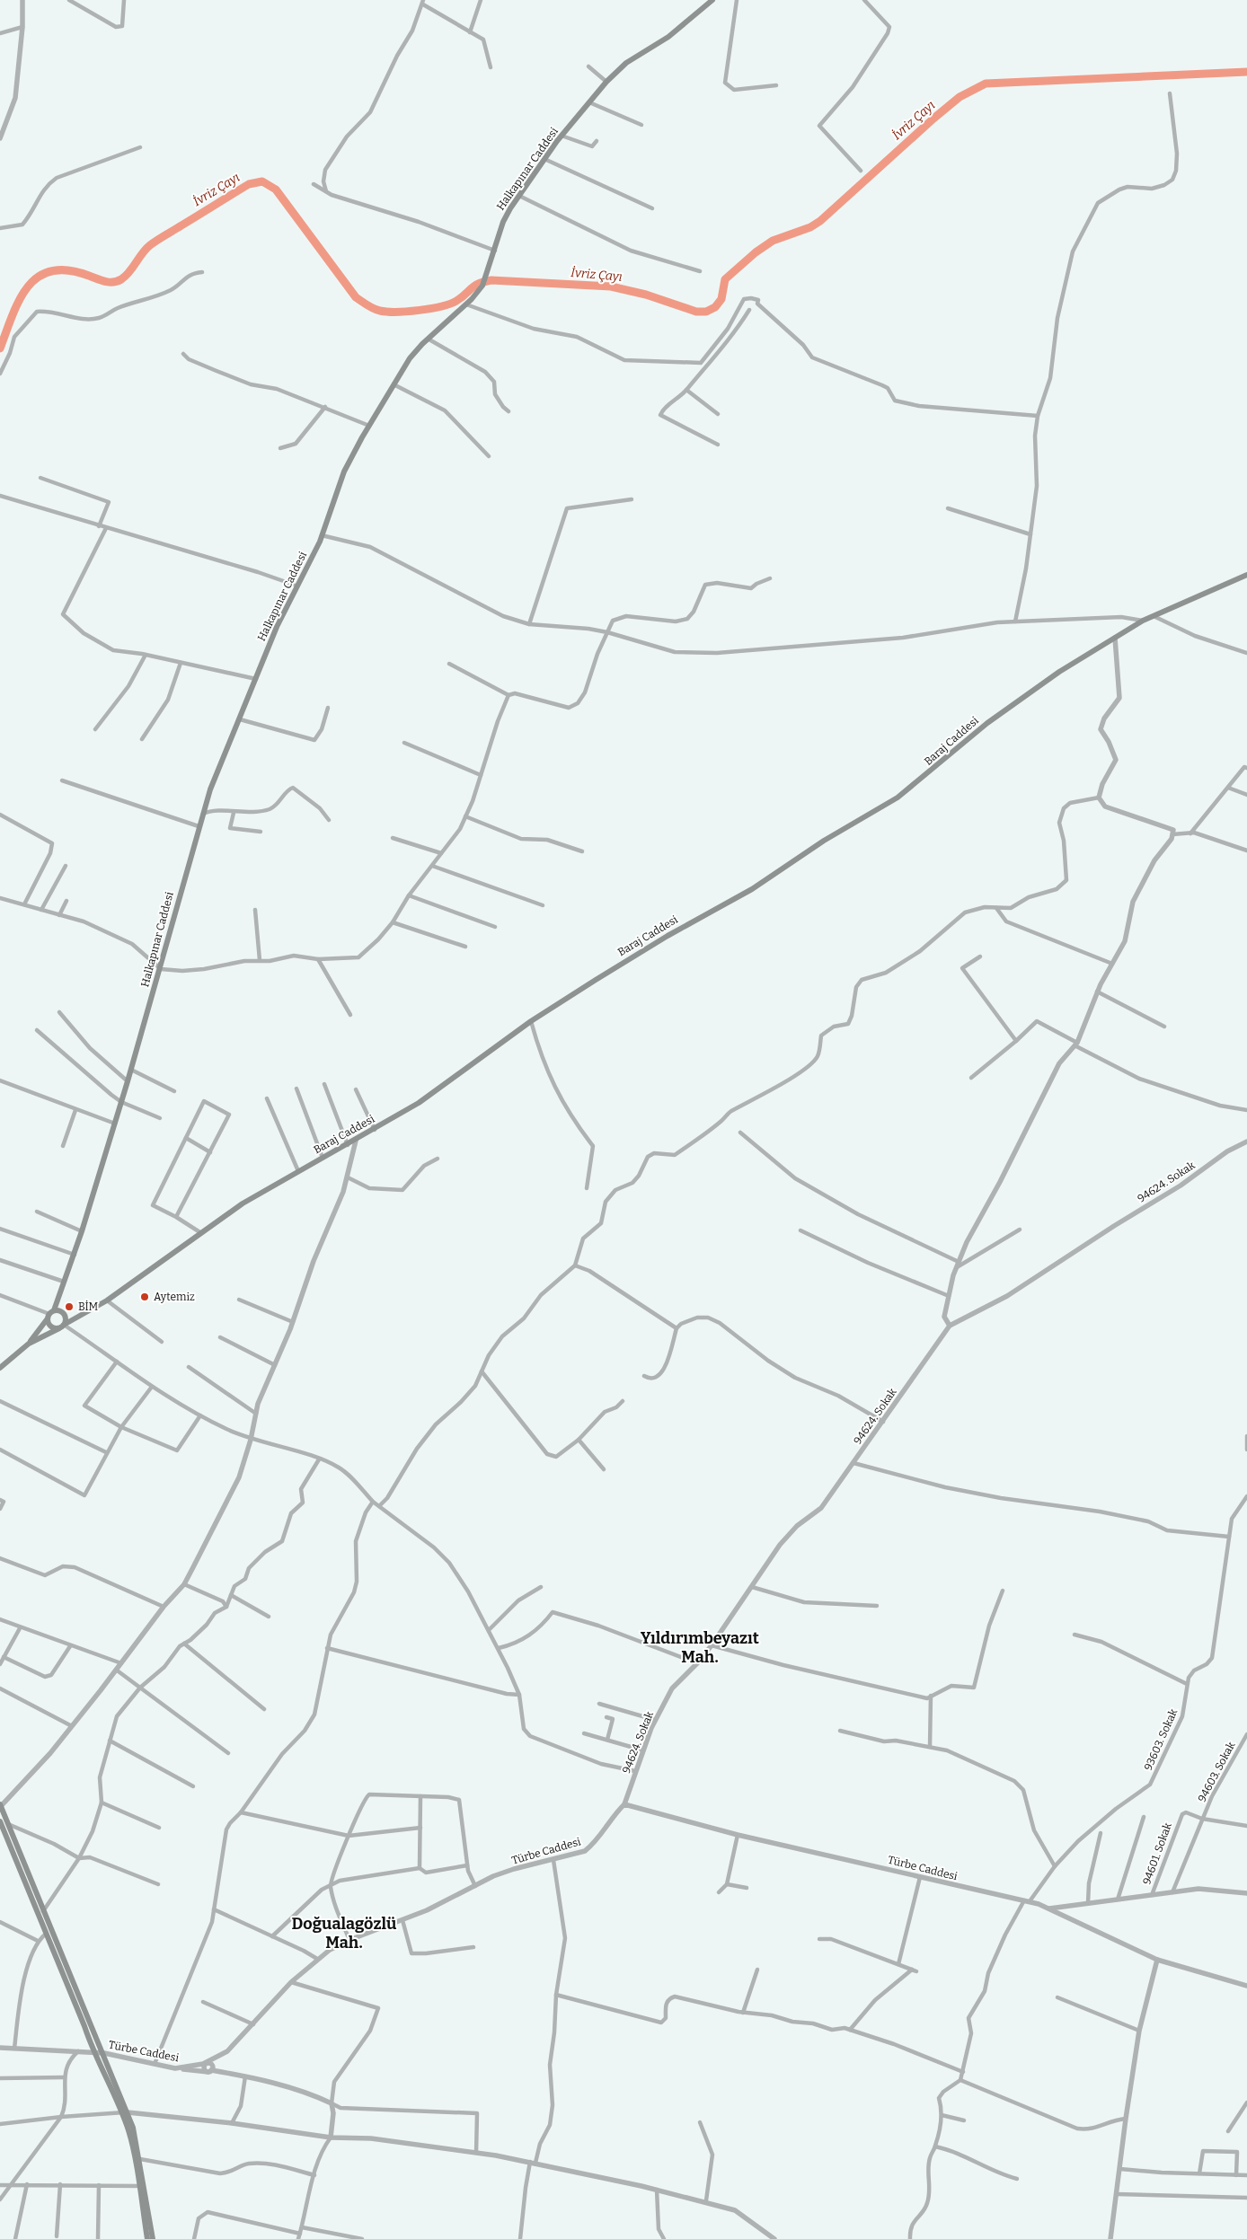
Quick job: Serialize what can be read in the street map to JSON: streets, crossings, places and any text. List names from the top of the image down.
{
  "streets": {
    "main road": ["Halkapınar Caddesi", "Baraj Caddesi"],
    "street": [
      "94624. Sokak",
      "93603. Sokak",
      "94603. Sokak",
      "Türbe Caddesi",
      "94601. Sokak"
    ]
  },
  "crossings": [
    ["Halkapınar Caddesi", "Baraj Caddesi"],
    ["94624. Sokak", "Türbe Caddesi"],
    ["93603. Sokak", "Türbe Caddesi"],
    ["94603. Sokak", "94601. Sokak"],
    ["Türbe Caddesi", "94601. Sokak"]
  ],
  "districts": ["Yıldırımbeyazıt Mah.", "Doğualagözlü Mah."],
  "water": ["İvriz Çayı"],
  "places": ["Aytemiz", "BİM"]
}
